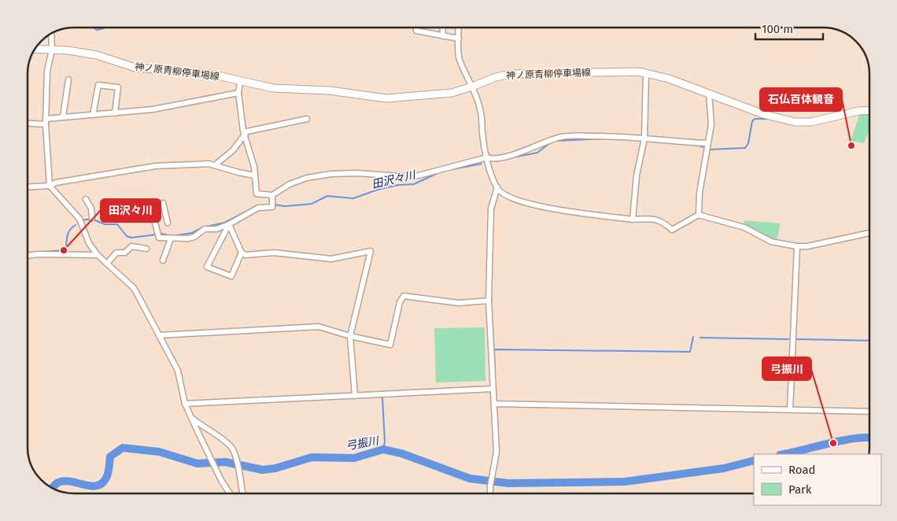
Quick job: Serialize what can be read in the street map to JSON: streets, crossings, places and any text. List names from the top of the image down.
{
  "streets": {
    "main road": ["神ノ原青柳停車場線"]
  },
  "water": ["田沢々川", "弓振川"],
  "places": ["石仏百体観音", "田沢々川", "弓振川"],
  "legend": ["Road", "Park"],
  "scale_bar": "100 m"
}
